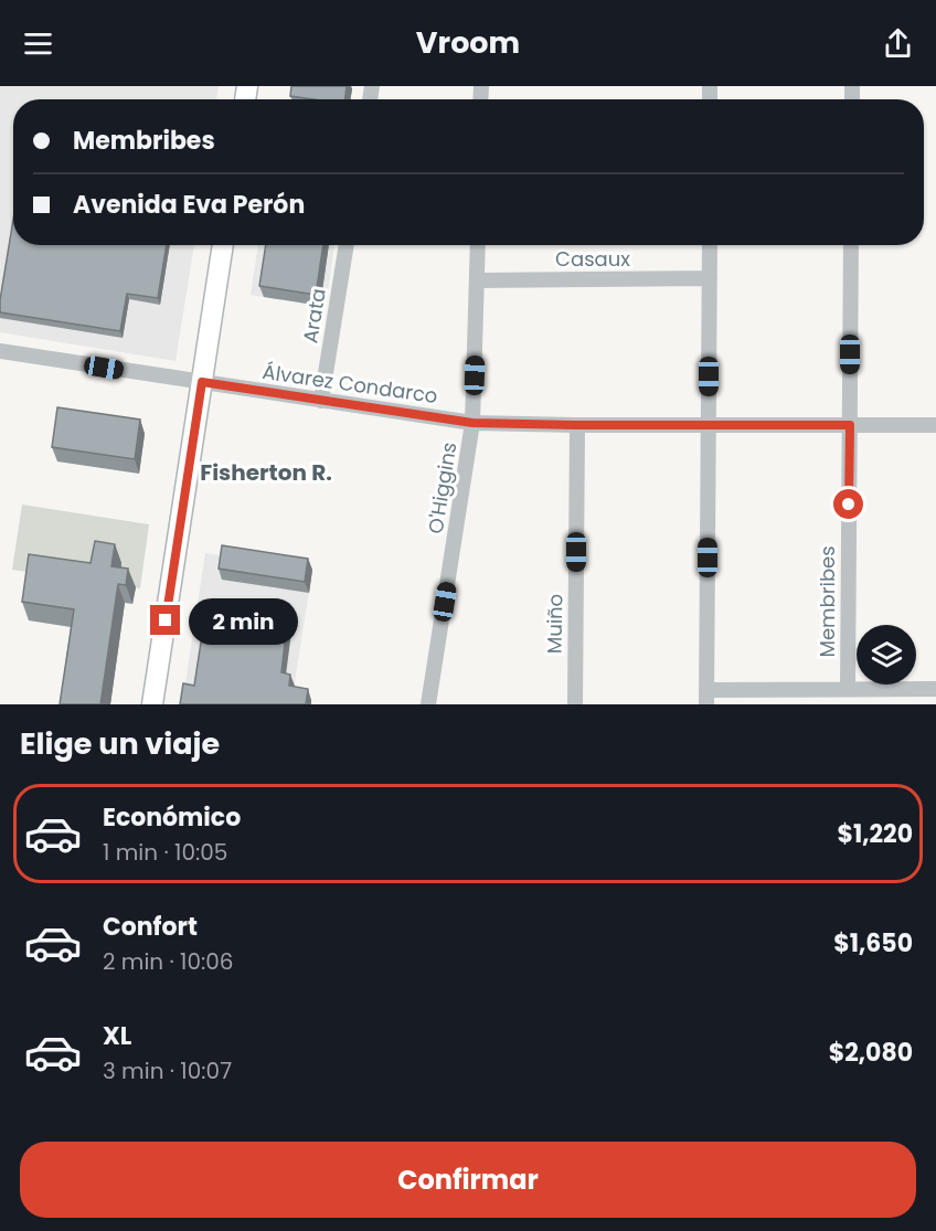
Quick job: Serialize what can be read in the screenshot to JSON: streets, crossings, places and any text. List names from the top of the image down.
{
  "streets": {
    "street": [
      "Casaux",
      "Arata",
      "Álvarez Condarco",
      "O'Higgins",
      "Membribes",
      "Muiño"
    ]
  },
  "crossings": [
    ["Casaux", "O'Higgins"],
    ["Arata", "Álvarez Condarco"],
    ["Álvarez Condarco", "O'Higgins"],
    ["Álvarez Condarco", "Membribes"],
    ["Álvarez Condarco", "Muiño"]
  ],
  "districts": ["Fisherton R."],
  "page": {
    "header": "Vroom",
    "banner": ["Membribes", "Avenida Eva Perón"],
    "bubble": "2 min",
    "heading": "Elige un viaje",
    "list": [
      {
        "name": "Económico",
        "note": "1 min · 10:05",
        "value": "$1,220"
      },
      {
        "name": "Confort",
        "note": "2 min · 10:06",
        "value": "$1,650"
      },
      {
        "name": "XL",
        "note": "3 min · 10:07",
        "value": "$2,080"
      }
    ],
    "buttons": "Confirmar"
  }
}
